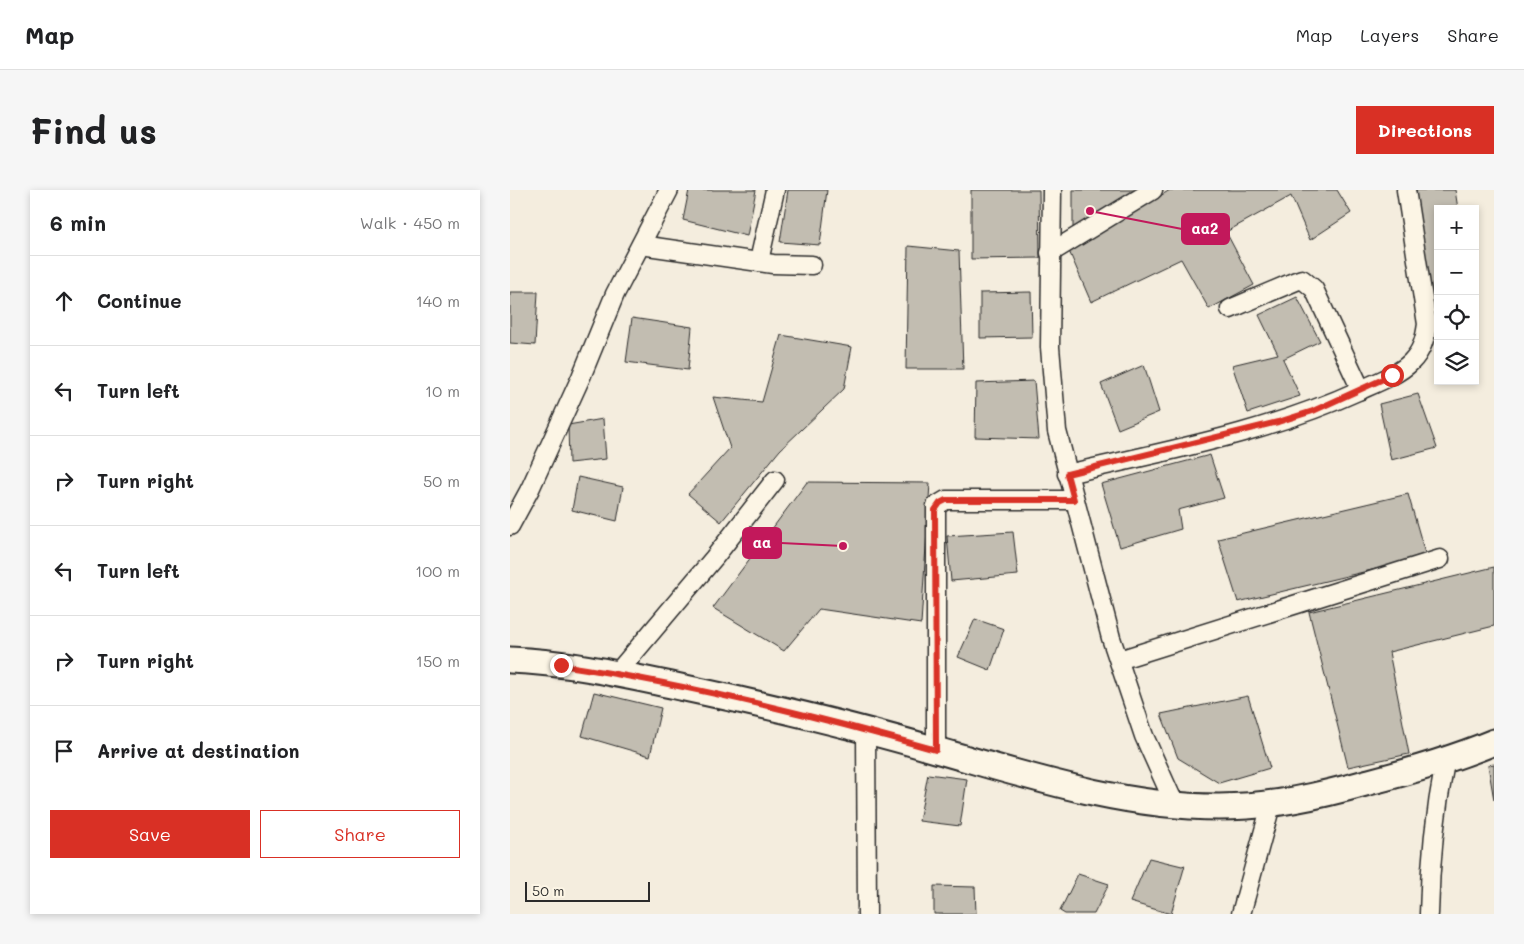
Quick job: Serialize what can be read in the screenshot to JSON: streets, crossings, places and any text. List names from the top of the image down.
{
  "places": ["aa2", "aa"],
  "scale_bar": "50 m",
  "page": {
    "header": "Map",
    "nav": ["Map", "Layers", "Share"],
    "buttons": [
      "Directions",
      ["Save", "Share"]
    ],
    "title": "Find us",
    "heading": ["6 min", "Walk · 450 m"],
    "map_buttons": ["+", "−"],
    "list": [
      ["Continue", "140 m"],
      ["Turn left", "10 m"],
      ["Turn right", "50 m"],
      ["Turn left", "100 m"],
      ["Turn right", "150 m"],
      "Arrive at destination"
    ],
    "scale": "50 m"
  }
}
